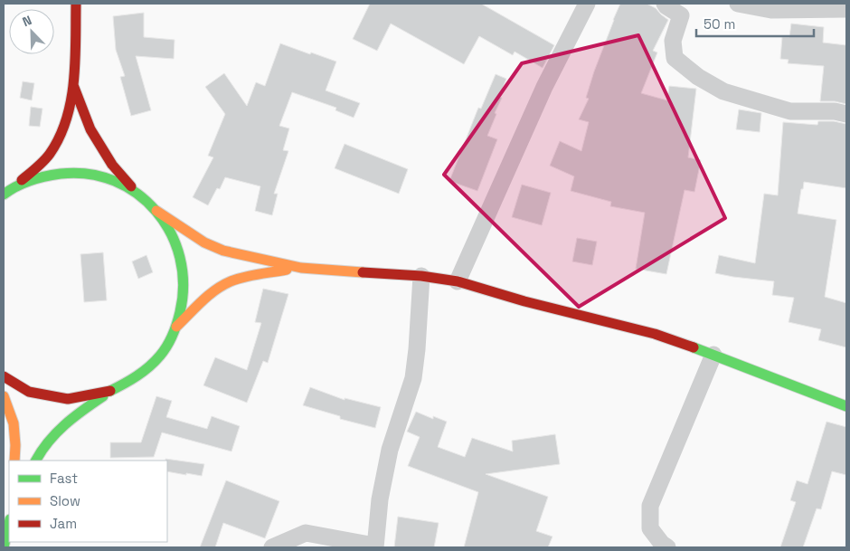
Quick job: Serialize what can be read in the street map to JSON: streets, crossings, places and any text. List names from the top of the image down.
{
  "legend": ["Fast", "Slow", "Jam"],
  "scale_bar": "50 m",
  "north": "top left"
}
